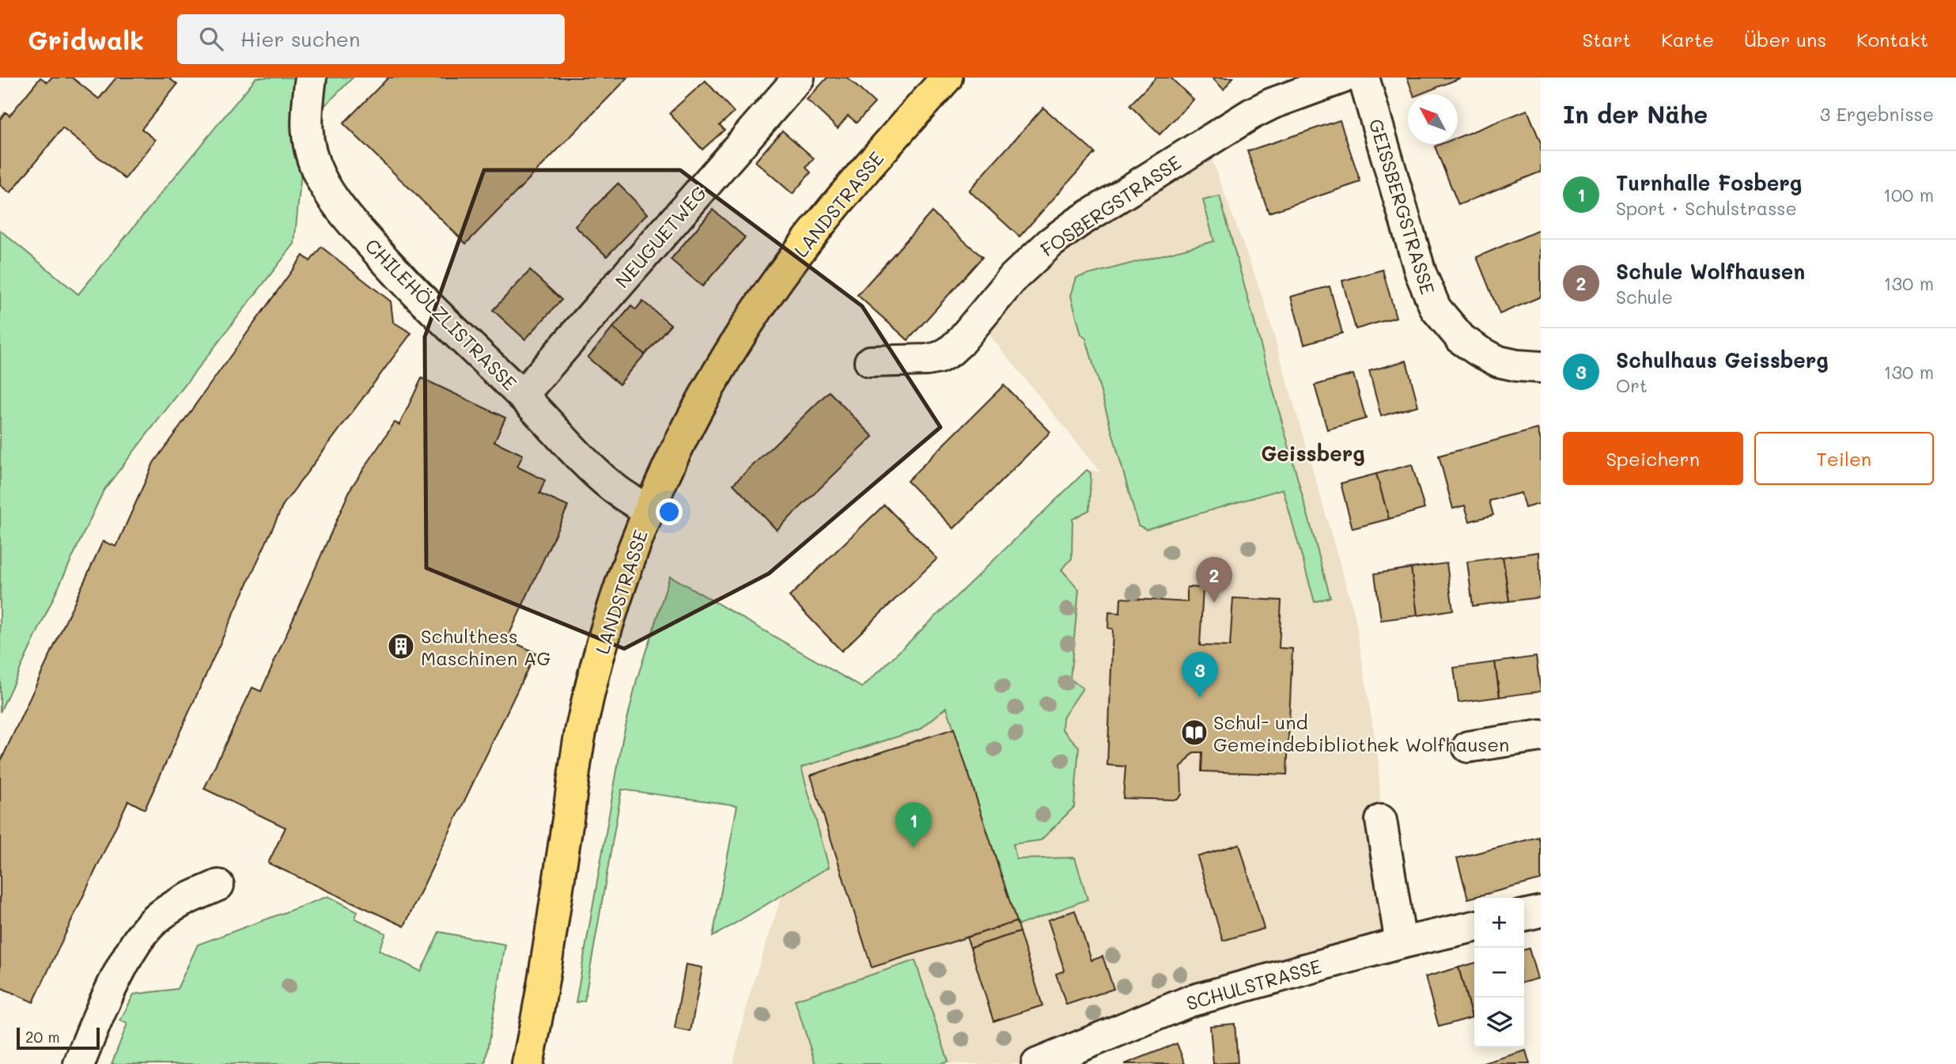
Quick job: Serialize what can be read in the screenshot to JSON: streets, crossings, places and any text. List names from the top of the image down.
{
  "streets": {
    "main road": ["LANDSTRASSE"],
    "street": [
      "FOSBERGSTRASSE",
      "GEISSBERGSTRASSE",
      "NEUGUETWEG",
      "CHILEHÖLZLISTRASSE",
      "SCHULSTRASSE"
    ]
  },
  "crossings": [
    ["LANDSTRASSE", "CHILEHÖLZLISTRASSE"],
    ["NEUGUETWEG", "CHILEHÖLZLISTRASSE"]
  ],
  "districts": ["Geissberg"],
  "places": {
    "building": ["Schulthess Maschinen AG"],
    "library": ["Schul- und Gemeindebibliothek Wolfhausen"]
  },
  "scale_bar": "20 m",
  "north": "top left",
  "page": {
    "header": "Gridwalk",
    "search": "Hier suchen",
    "nav": [
      "Start",
      "Karte",
      "Über uns",
      "Kontakt"
    ],
    "heading": ["In der Nähe", "3 Ergebnisse"],
    "list": [
      {
        "mark": "1",
        "name": "Turnhalle Fosberg",
        "note": "Sport · Schulstrasse",
        "value": "100 m"
      },
      {
        "mark": "2",
        "name": "Schule Wolfhausen",
        "note": "Schule",
        "value": "130 m"
      },
      {
        "mark": "3",
        "name": "Schulhaus Geissberg",
        "note": "Ort",
        "value": "130 m"
      }
    ],
    "buttons": ["Speichern", "Teilen"],
    "pins": ["2", "3", "1"],
    "map_buttons": ["+", "−"],
    "scale": "20 m"
  }
}
